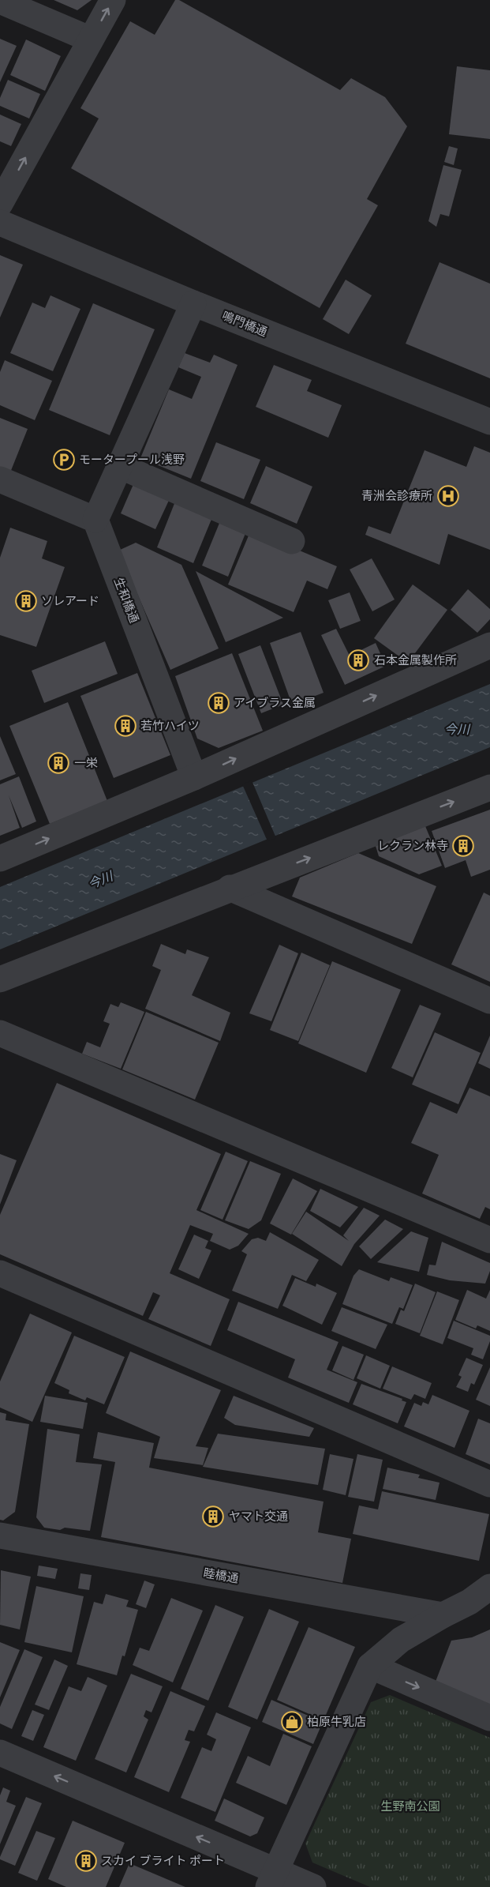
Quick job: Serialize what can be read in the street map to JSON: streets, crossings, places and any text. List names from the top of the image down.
{
  "streets": {
    "street": ["鳴門橋通", "生和橋通", "睦橋通"]
  },
  "water": ["今川"],
  "parks": ["生野南公園"],
  "places": {
    "parking": ["モータープール浅野"],
    "hospital": ["青洲会診療所"],
    "building": [
      "ソレアード",
      "石本金属製作所",
      "アイブラス金属",
      "若竹ハイツ",
      "一栄",
      "レクラン林寺",
      "ヤマト交通",
      "スカイ ブライト ポート"
    ],
    "shop": ["柏原牛乳店"]
  }
}
